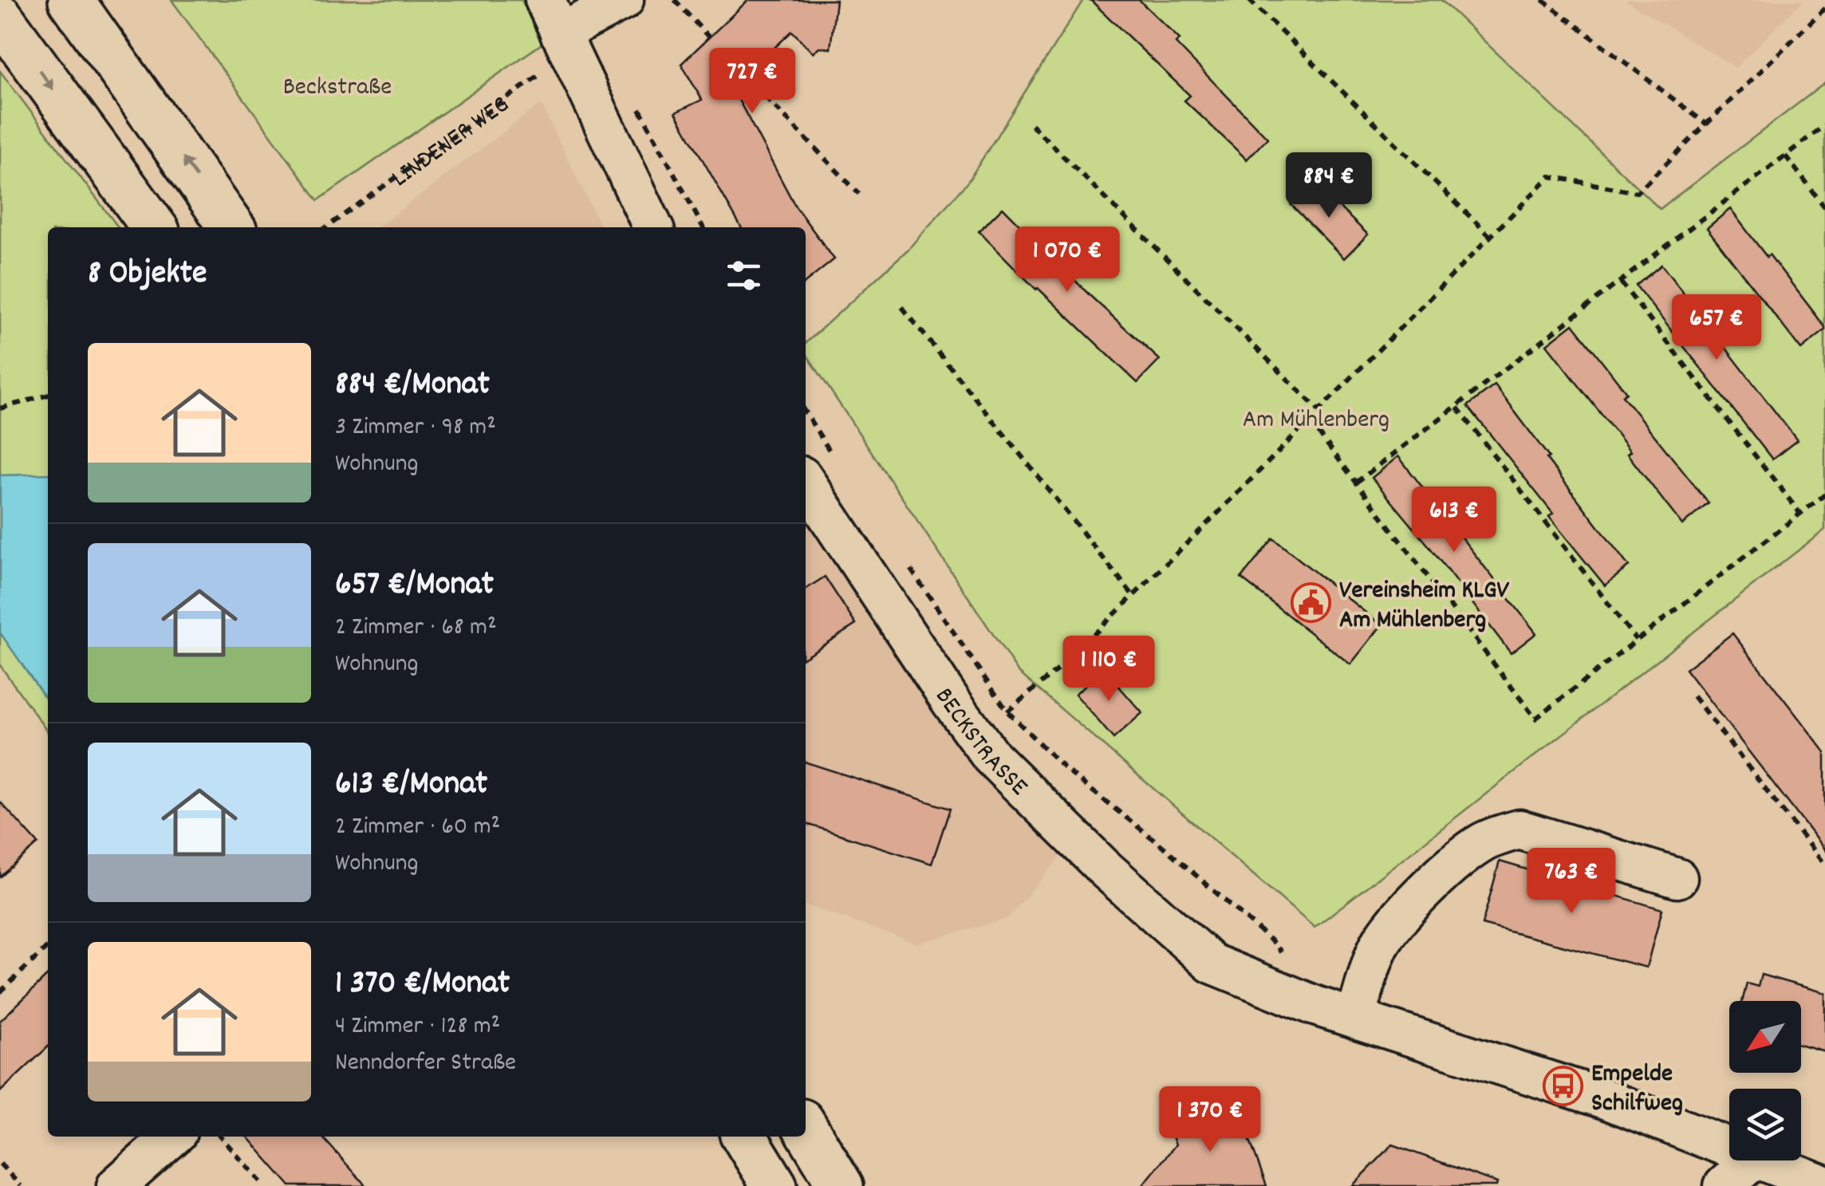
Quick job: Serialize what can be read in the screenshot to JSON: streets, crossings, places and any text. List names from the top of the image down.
{
  "streets": {
    "street": ["BECKSTRASSE"],
    "path": ["LINDENER WEG"]
  },
  "parks": ["Beckstraße", "Am Mühlenberg"],
  "places": {
    "public building": ["Vereinsheim KLGV Am Mühlenberg"],
    "bus stop": ["Empelde Schilfweg"]
  },
  "north": "bottom left",
  "page": {
    "price": [
      "727 €",
      "884 €",
      "1 070 €",
      "657 €",
      "613 €",
      "1 110 €",
      "763 €",
      "1 370 €"
    ],
    "heading": "8 Objekte",
    "list": [
      {
        "name": "884 €/Monat",
        "note": "3 Zimmer · 98 m² · Wohnung"
      },
      {
        "name": "657 €/Monat",
        "note": "2 Zimmer · 68 m² · Wohnung"
      },
      {
        "name": "613 €/Monat",
        "note": "2 Zimmer · 60 m² · Wohnung"
      },
      {
        "name": "1 370 €/Monat",
        "note": "4 Zimmer · 128 m² · Nenndorfer Straße"
      }
    ]
  }
}
